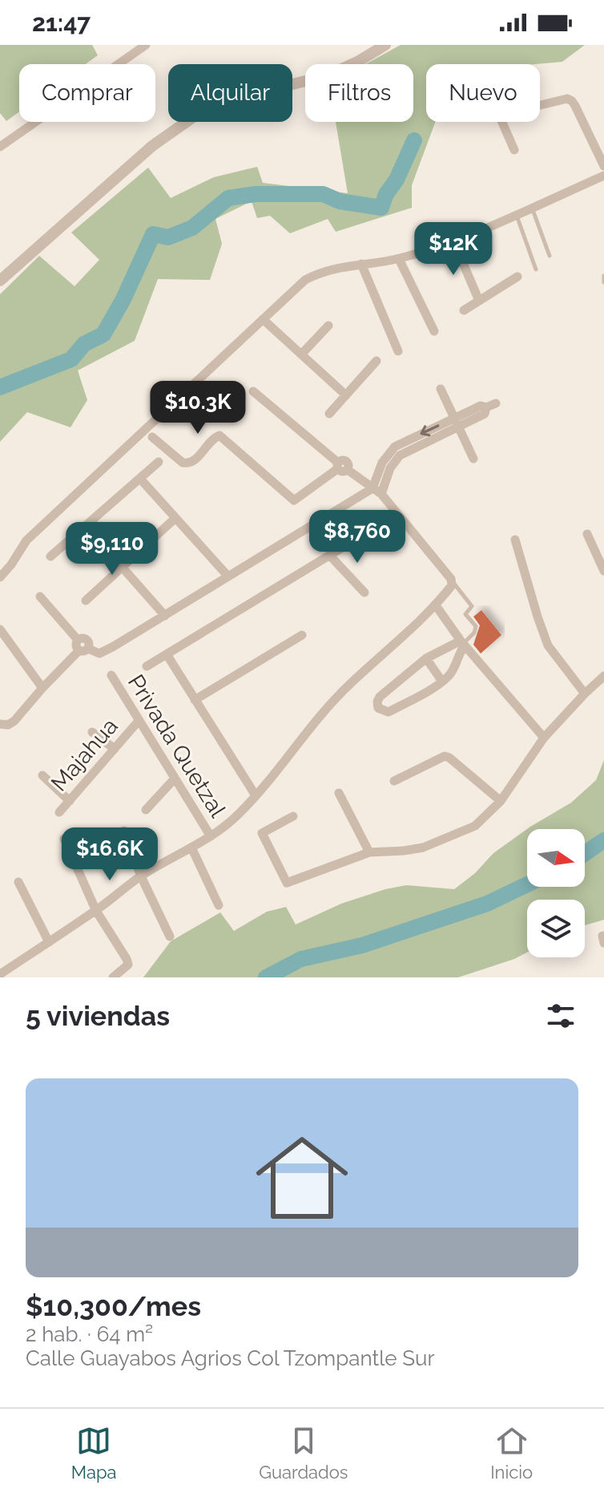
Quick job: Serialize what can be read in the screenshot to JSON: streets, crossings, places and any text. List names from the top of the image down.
{
  "streets": {
    "street": ["Privada Quetzal", "Majahua"]
  },
  "crossings": [
    ["Privada Quetzal", "Majahua"]
  ],
  "north": "right",
  "page": {
    "status": "21:47",
    "chip": [
      "Comprar",
      "Alquilar",
      "Filtros",
      "Nuevo"
    ],
    "price": [
      "$12K",
      "$10.3K",
      "$8,760",
      "$9,110",
      "$16.6K"
    ],
    "heading": "5 viviendas",
    "list": [
      {
        "name": "$10,300/mes",
        "note": "2 hab. · 64 m² · Calle Guayabos Agrios Col Tzompantle Sur"
      }
    ],
    "tabs": ["Mapa", "Guardados", "Inicio"]
  }
}
